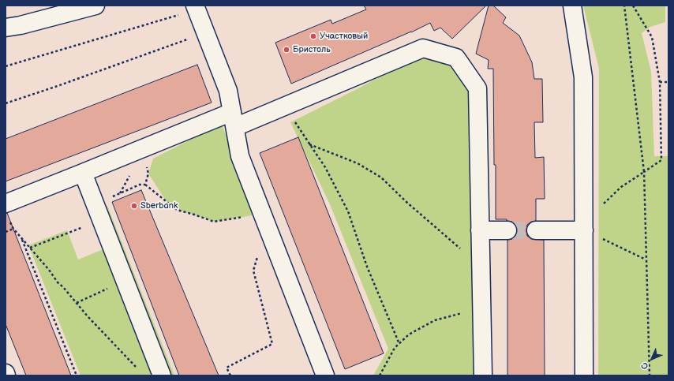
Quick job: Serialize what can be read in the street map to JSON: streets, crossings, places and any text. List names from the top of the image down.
{
  "places": ["Участковый", "Бристоль", "Sberbank"],
  "north": "bottom left"
}
